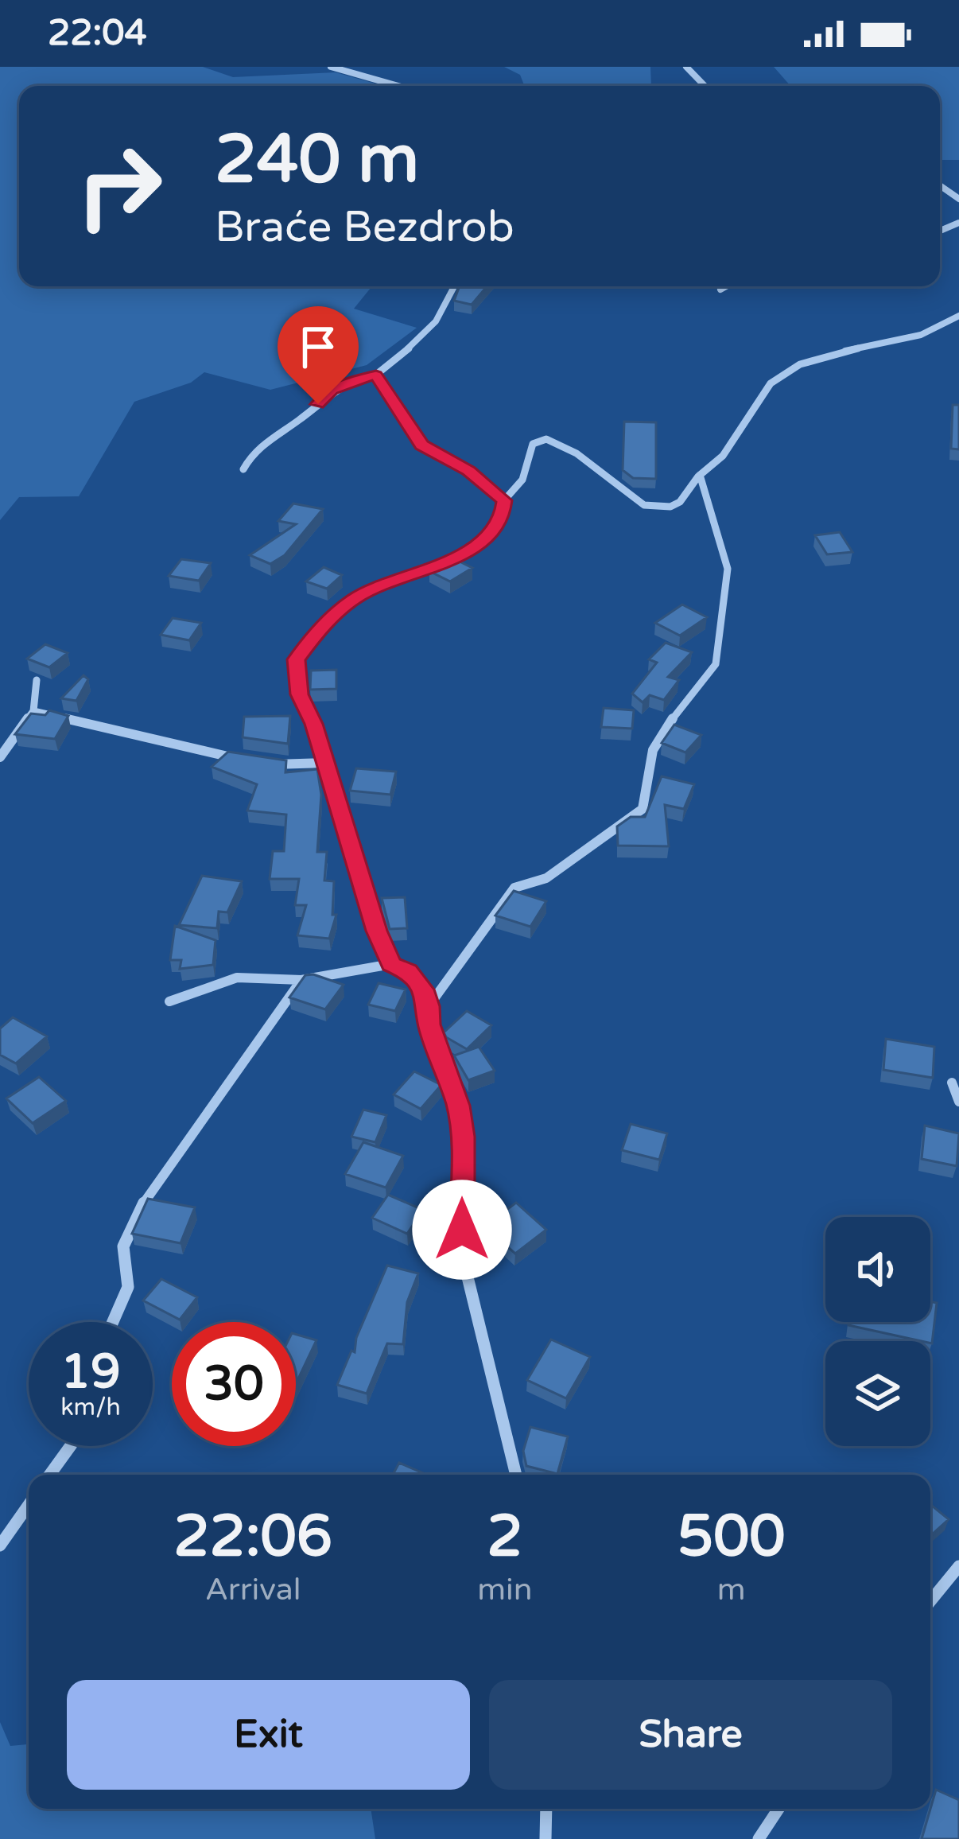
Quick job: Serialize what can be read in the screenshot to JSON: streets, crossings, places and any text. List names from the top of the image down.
{
  "page": {
    "status": "22:04",
    "turn": ["240 m", "Braće Bezdrob"],
    "speed": "19 km/h",
    "limit": "30",
    "eta": [
      "22:06",
      "Arrival",
      "2",
      "min",
      "500",
      "m"
    ],
    "buttons": ["Exit", "Share"]
  }
}
